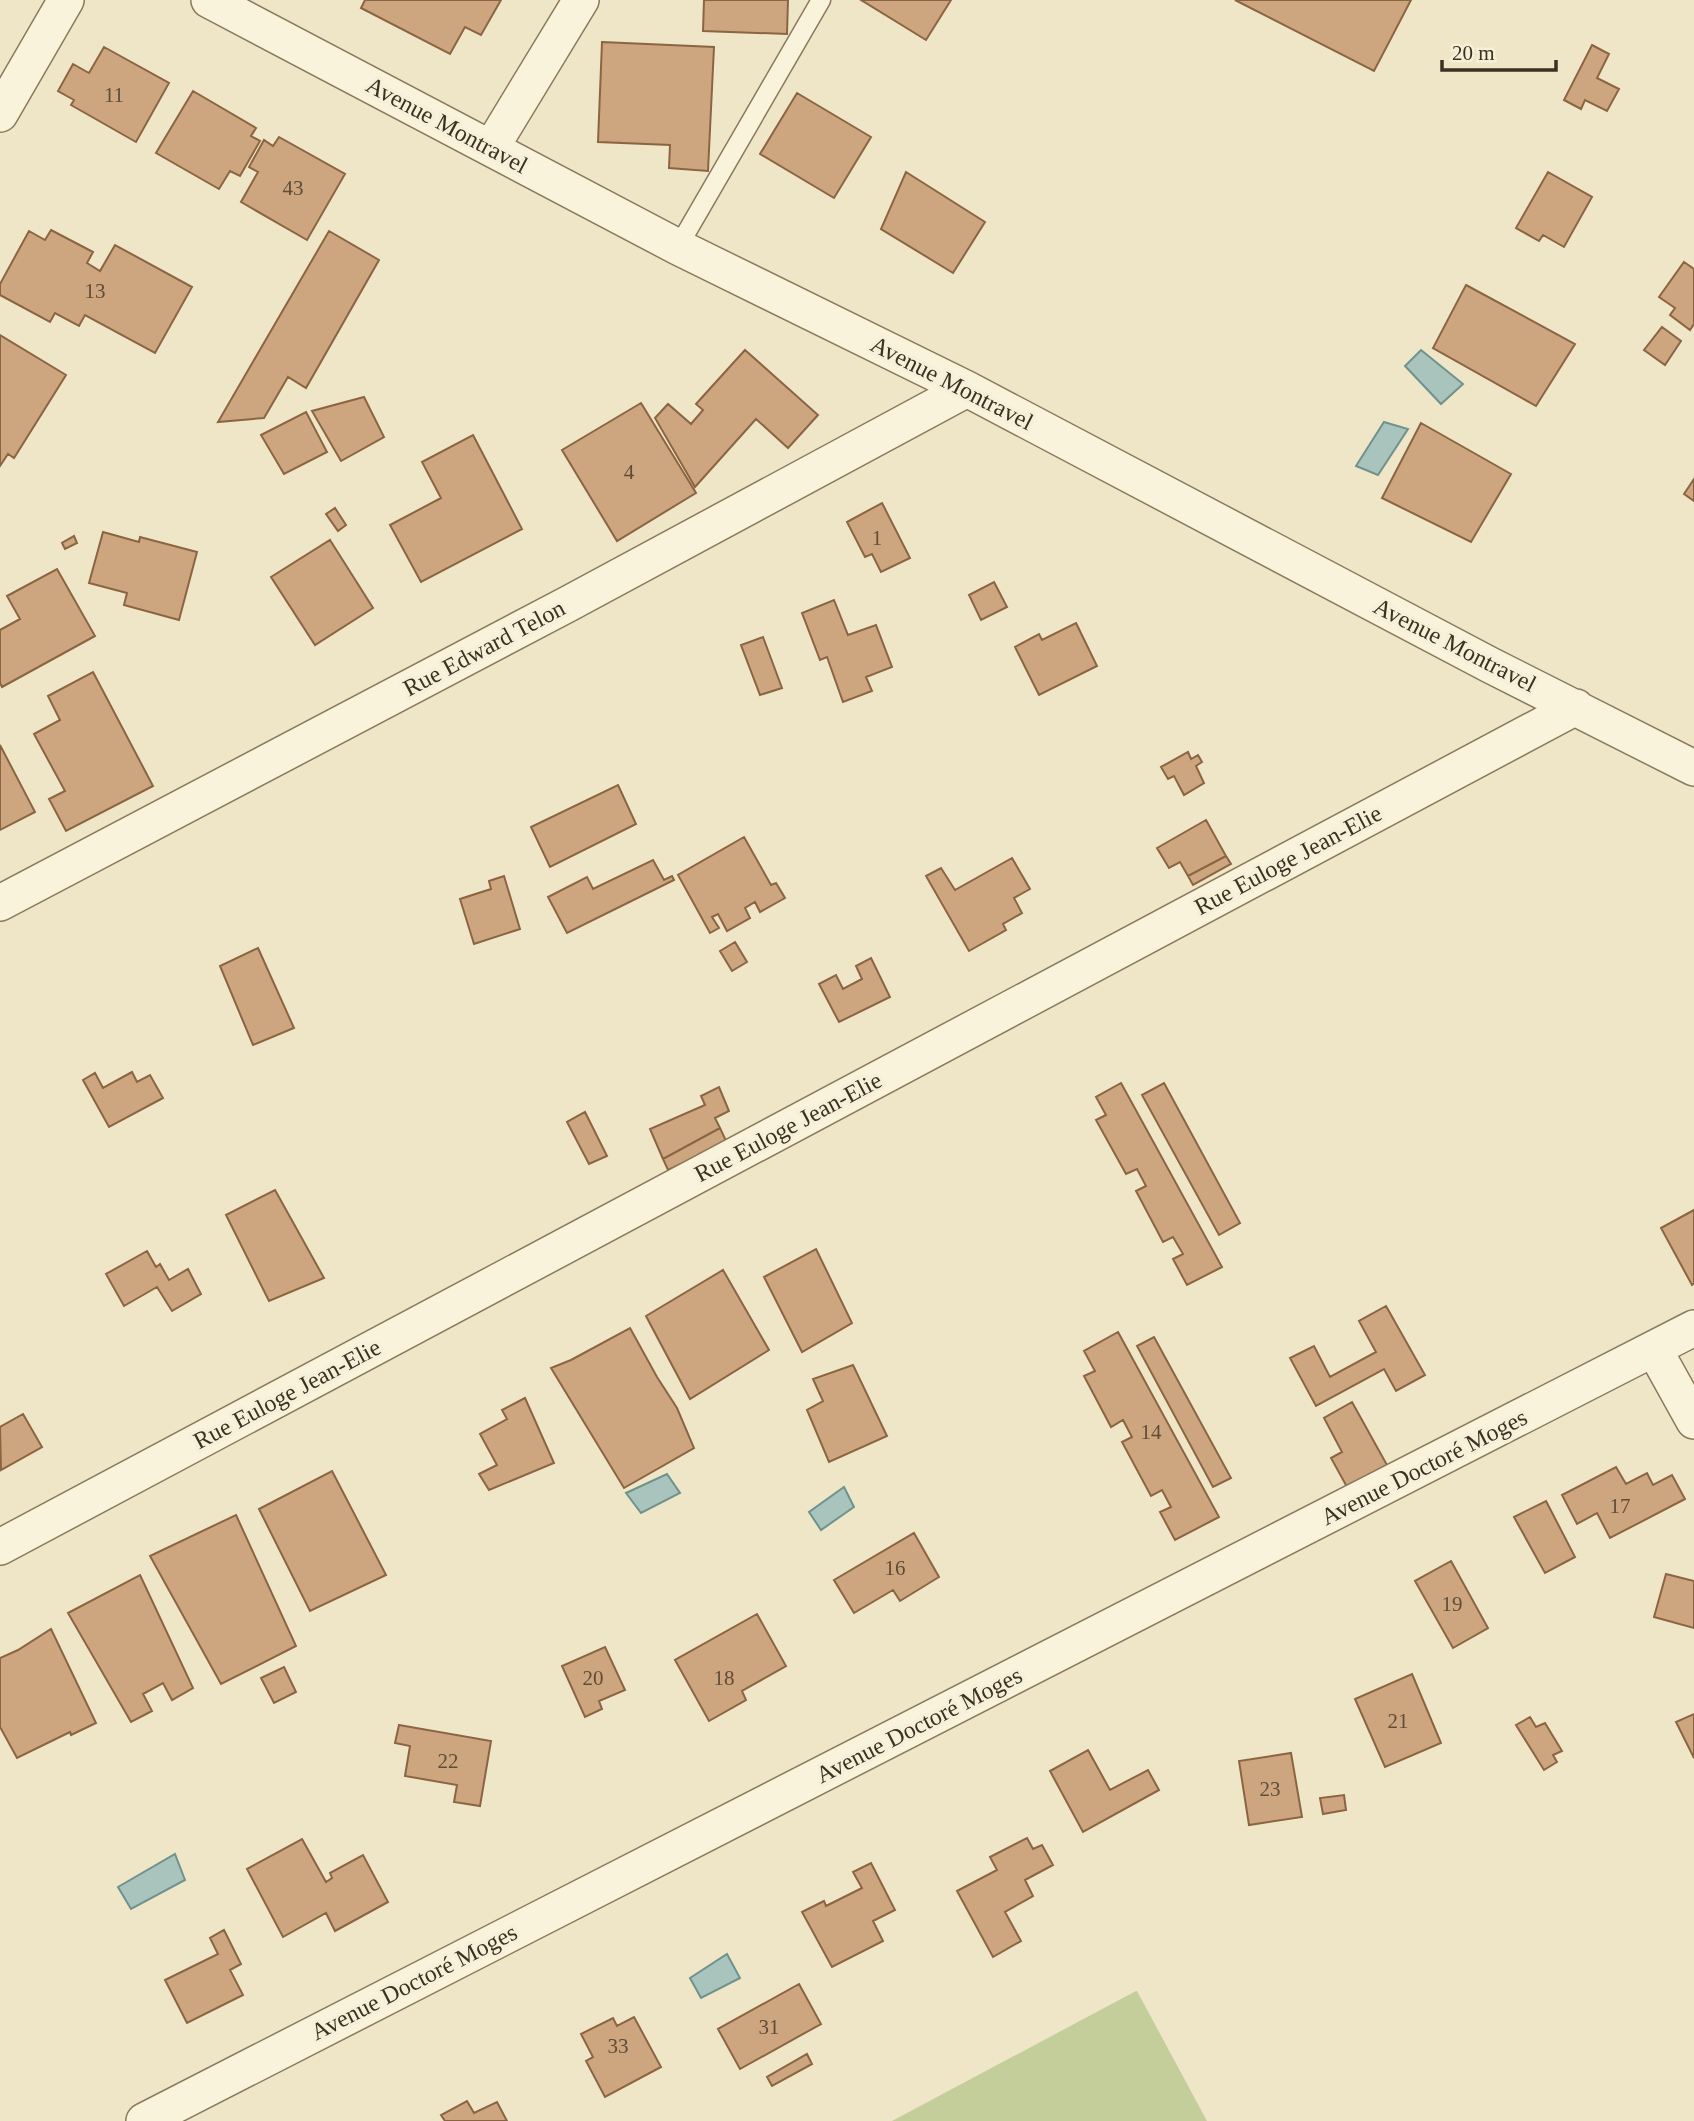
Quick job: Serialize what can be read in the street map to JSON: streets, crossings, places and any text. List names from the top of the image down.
{
  "streets": {
    "street": [
      "Avenue Montravel",
      "Rue Edward Telon",
      "Rue Euloge Jean-Elie",
      "Avenue Doctoré Moges"
    ]
  },
  "crossings": [
    ["Avenue Montravel", "Rue Edward Telon"],
    ["Avenue Montravel", "Rue Euloge Jean-Elie"]
  ],
  "house_numbers": [
    "11",
    "43",
    "13",
    "4",
    "1",
    "14",
    "17",
    "16",
    "19",
    "20",
    "18",
    "21",
    "22",
    "23",
    "31",
    "33"
  ],
  "scale_bar": "20 m"
}
